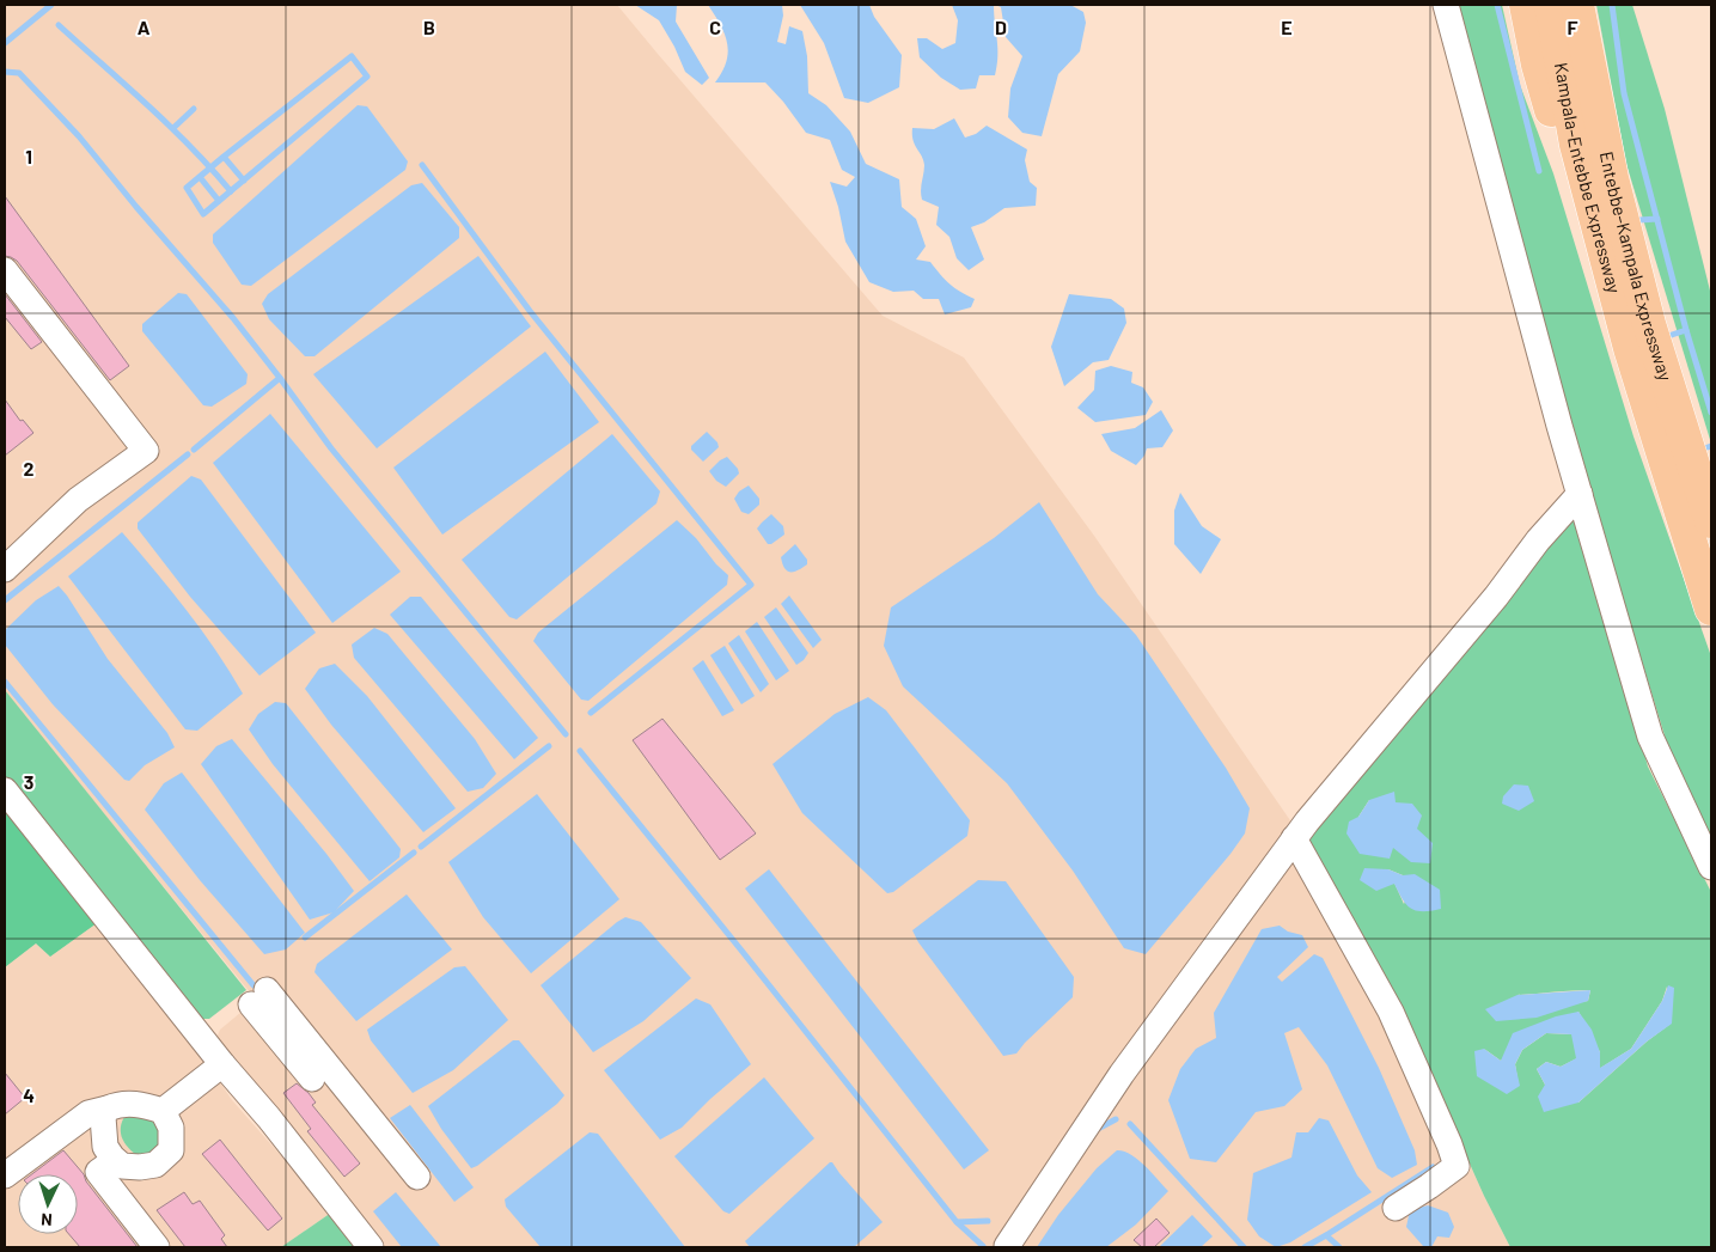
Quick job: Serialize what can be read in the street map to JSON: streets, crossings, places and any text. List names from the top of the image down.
{
  "streets": {
    "highway": ["Kampala–Entebbe Expressway", "Entebbe–Kampala Expressway"]
  },
  "north": "bottom",
  "grid": {
    "columns": [
      "A",
      "B",
      "C",
      "D",
      "E",
      "F"
    ],
    "rows": [
      "1",
      "2",
      "3",
      "4"
    ]
  }
}
